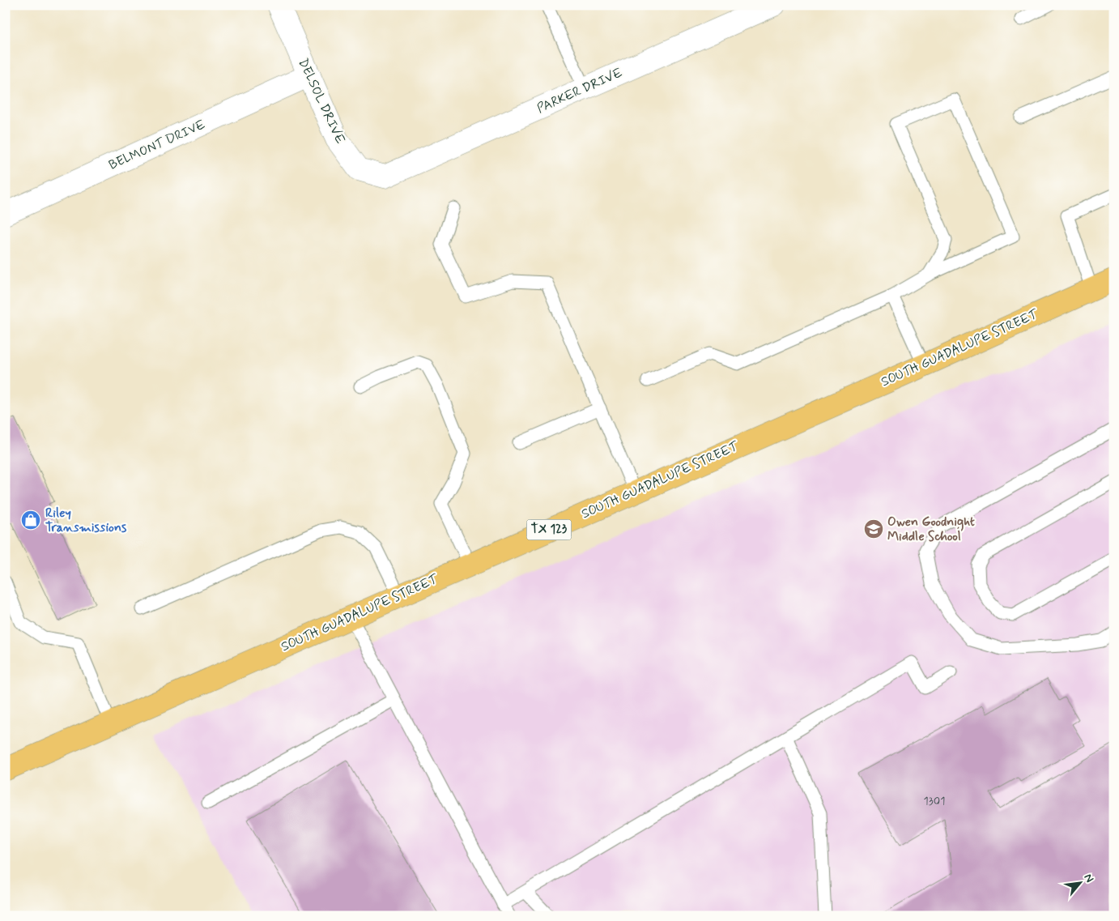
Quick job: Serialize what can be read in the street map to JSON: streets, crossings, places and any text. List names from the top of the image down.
{
  "streets": {
    "main road": ["SOUTH GUADALUPE STREET", "TX 123"],
    "street": ["PARKER DRIVE", "DELSOL DRIVE", "BELMONT DRIVE"]
  },
  "crossings": [
    ["PARKER DRIVE", "DELSOL DRIVE"],
    ["DELSOL DRIVE", "BELMONT DRIVE"]
  ],
  "places": {
    "shop": ["Riley Transmissions"],
    "school or university": ["Owen Goodnight Middle School"]
  },
  "house_numbers": ["1301"],
  "north": "top right"
}
